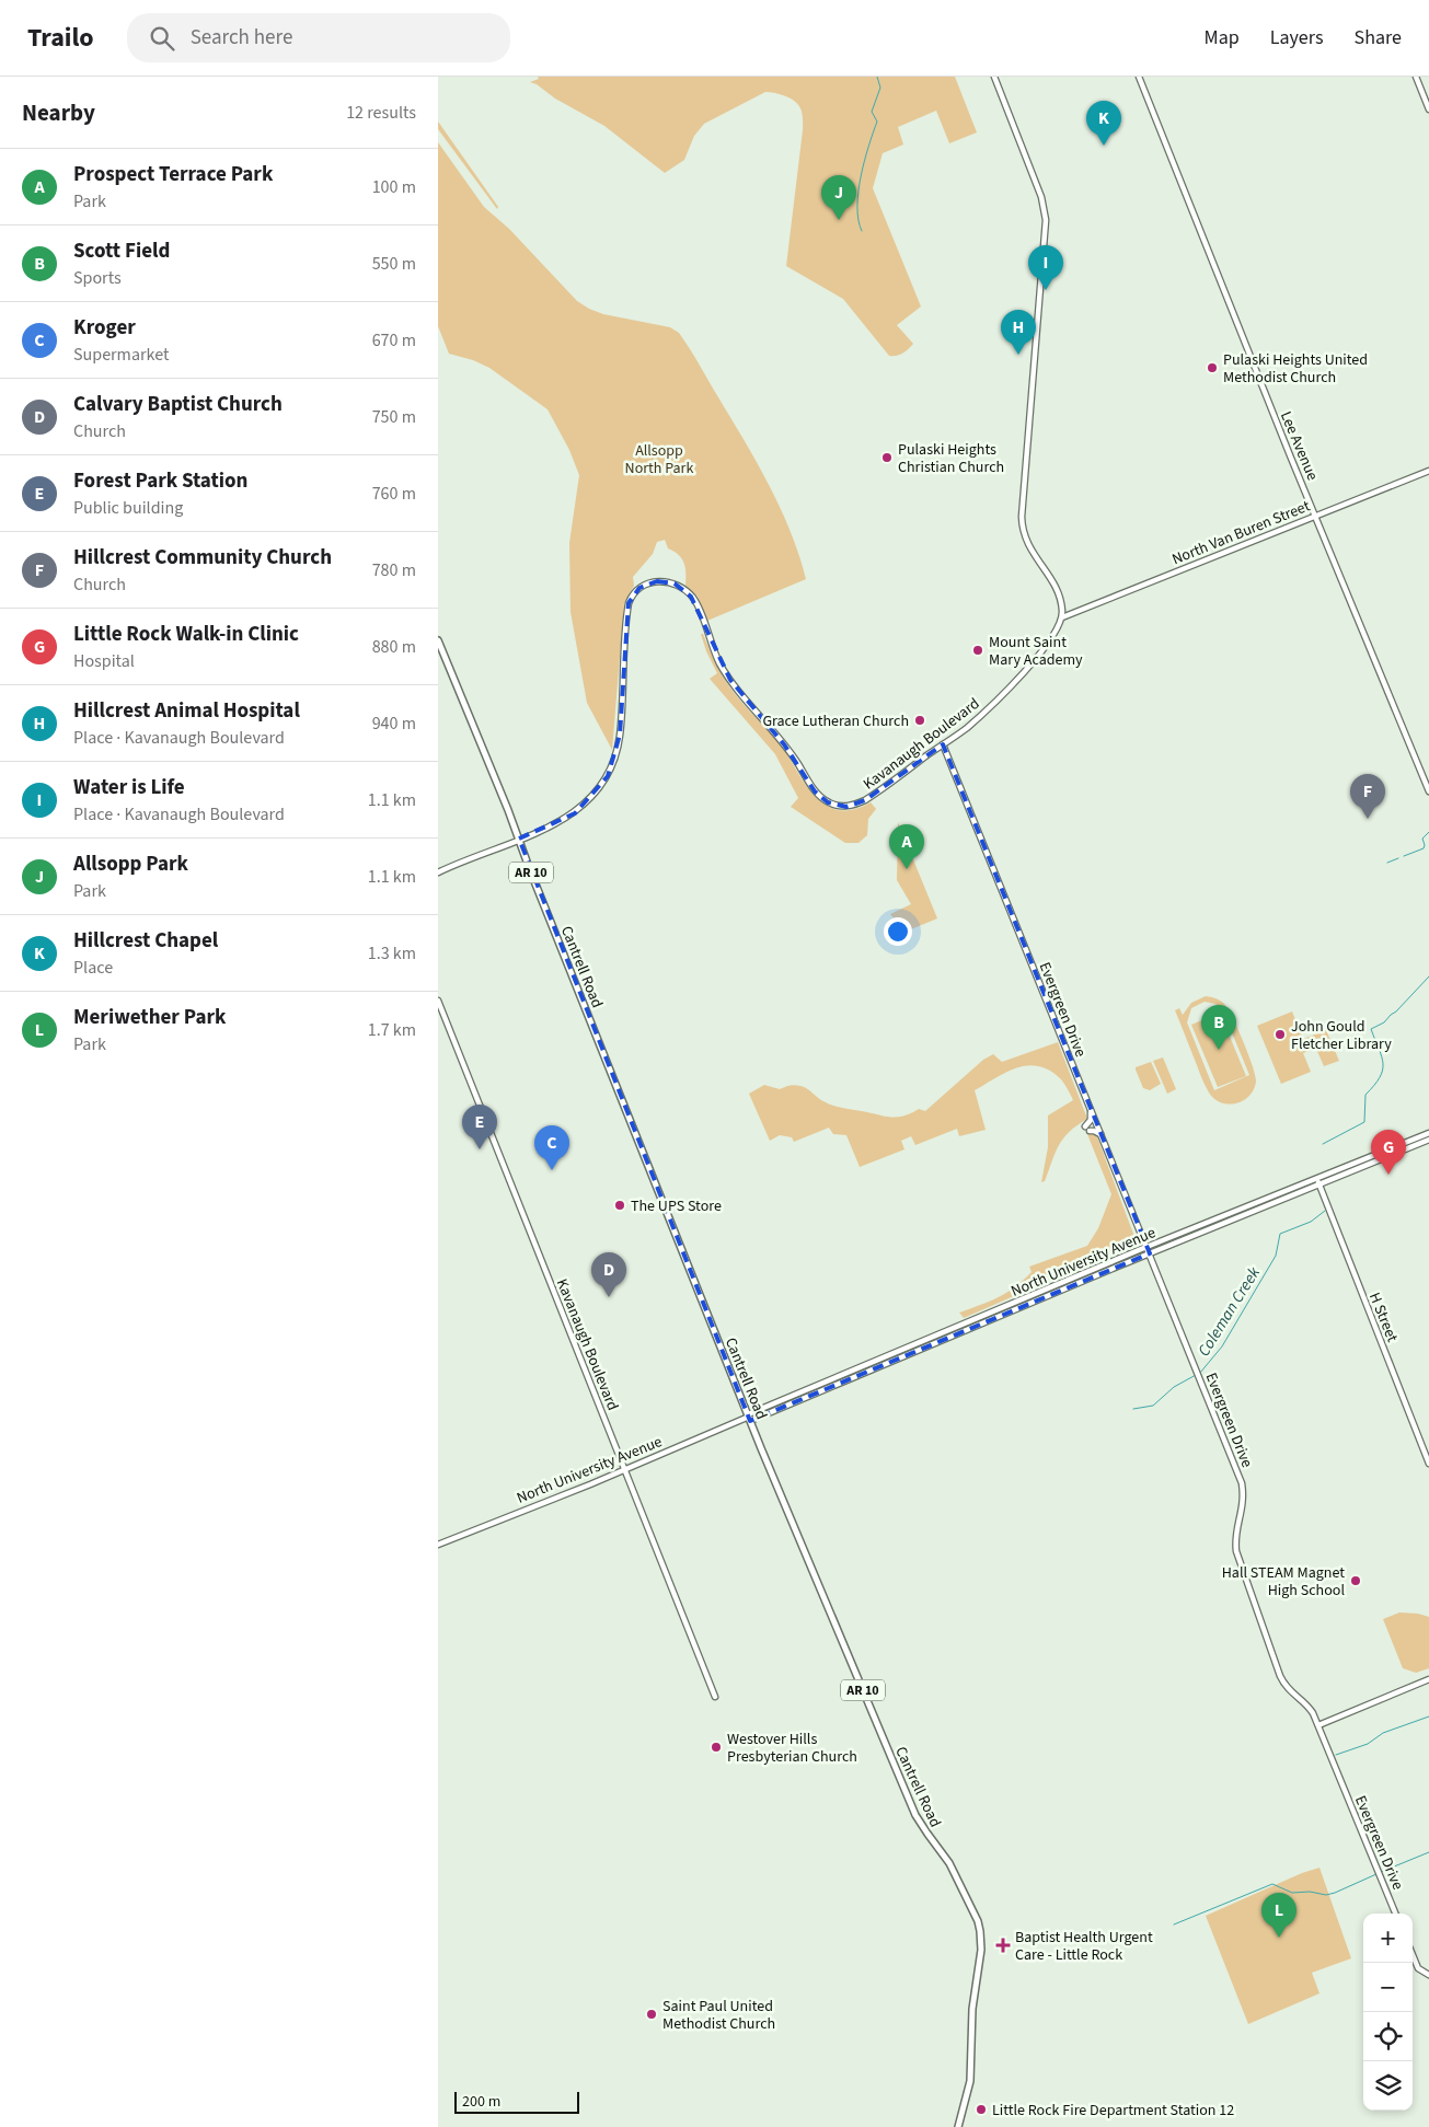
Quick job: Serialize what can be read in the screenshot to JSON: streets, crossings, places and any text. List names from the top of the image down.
{
  "streets": {
    "main road": ["AR 10", "Cantrell Road"],
    "street": [
      "Lee Avenue",
      "North Van Buren Street",
      "Kavanaugh Boulevard",
      "Evergreen Drive",
      "North University Avenue",
      "H Street"
    ]
  },
  "crossings": [
    ["Lee Avenue", "North Van Buren Street"],
    ["North Van Buren Street", "Kavanaugh Boulevard"],
    ["Kavanaugh Boulevard", "Cantrell Road"],
    ["Kavanaugh Boulevard", "Evergreen Drive"],
    ["Kavanaugh Boulevard", "North University Avenue"],
    ["Cantrell Road", "North University Avenue"],
    ["Evergreen Drive", "North University Avenue"],
    ["North University Avenue", "H Street"]
  ],
  "water": ["Coleman Creek"],
  "parks": ["Allsopp North Park"],
  "places": {
    "other": [
      "Pulaski Heights United Methodist Church",
      "Pulaski Heights Christian Church",
      "Mount Saint Mary Academy",
      "Grace Lutheran Church",
      "John Gould Fletcher Library",
      "The UPS Store",
      "Hall STEAM Magnet High School",
      "Westover Hills Presbyterian Church",
      "Saint Paul United Methodist Church",
      "Little Rock Fire Department Station 12"
    ],
    "health": ["Baptist Health Urgent Care - Little Rock"]
  },
  "scale_bar": "200 m",
  "page": {
    "header": "Trailo",
    "search": "Search here",
    "nav": ["Map", "Layers", "Share"],
    "heading": ["Nearby", "12 results"],
    "pins": [
      "K",
      "J",
      "I",
      "H",
      "F",
      "A",
      "B",
      "E",
      "C",
      "G",
      "D",
      "L"
    ],
    "list": [
      {
        "mark": "A",
        "name": "Prospect Terrace Park",
        "note": "Park",
        "value": "100 m"
      },
      {
        "mark": "B",
        "name": "Scott Field",
        "note": "Sports",
        "value": "550 m"
      },
      {
        "mark": "C",
        "name": "Kroger",
        "note": "Supermarket",
        "value": "670 m"
      },
      {
        "mark": "D",
        "name": "Calvary Baptist Church",
        "note": "Church",
        "value": "750 m"
      },
      {
        "mark": "E",
        "name": "Forest Park Station",
        "note": "Public building",
        "value": "760 m"
      },
      {
        "mark": "F",
        "name": "Hillcrest Community Church",
        "note": "Church",
        "value": "780 m"
      },
      {
        "mark": "G",
        "name": "Little Rock Walk-in Clinic",
        "note": "Hospital",
        "value": "880 m"
      },
      {
        "mark": "H",
        "name": "Hillcrest Animal Hospital",
        "note": "Place · Kavanaugh Boulevard",
        "value": "940 m"
      },
      {
        "mark": "I",
        "name": "Water is Life",
        "note": "Place · Kavanaugh Boulevard",
        "value": "1.1 km"
      },
      {
        "mark": "J",
        "name": "Allsopp Park",
        "note": "Park",
        "value": "1.1 km"
      },
      {
        "mark": "K",
        "name": "Hillcrest Chapel",
        "note": "Place",
        "value": "1.3 km"
      },
      {
        "mark": "L",
        "name": "Meriwether Park",
        "note": "Park",
        "value": "1.7 km"
      }
    ],
    "map_buttons": ["+", "−"],
    "scale": "200 m"
  }
}
